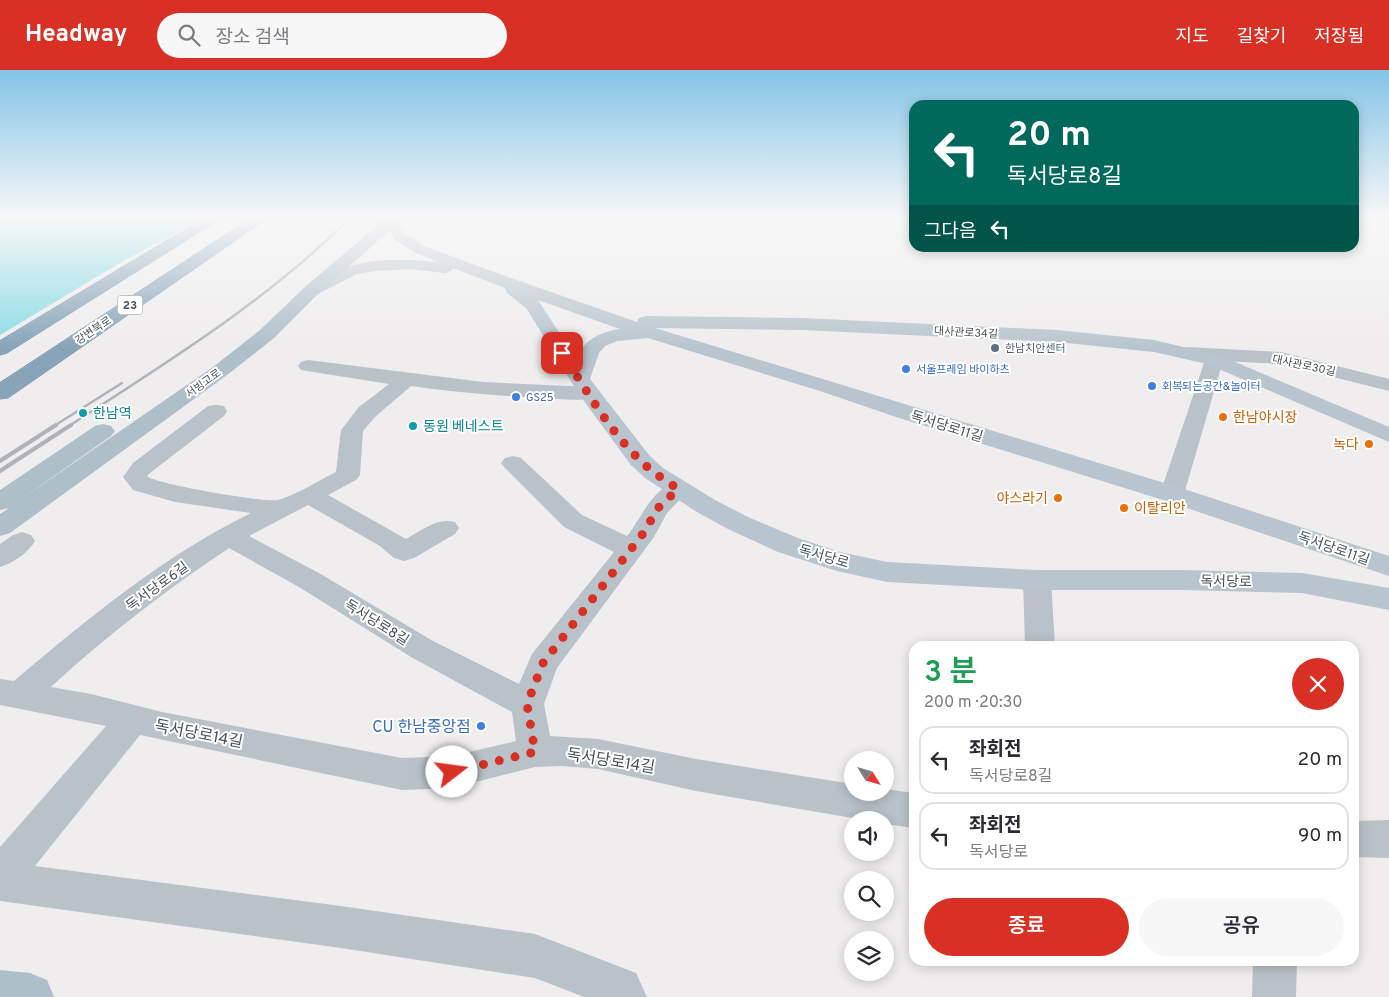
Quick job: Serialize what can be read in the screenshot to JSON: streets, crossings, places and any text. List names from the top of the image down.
{
  "streets": {
    "highway": ["23", "강변북로"],
    "main road": [
      "대사관로34길",
      "서빙고로",
      "독서당로11길",
      "독서당로"
    ],
    "street": [
      "대사관로30길",
      "독서당로6길",
      "독서당로8길",
      "독서당로14길"
    ]
  },
  "crossings": [
    ["대사관로34길", "대사관로30길"],
    ["대사관로34길", "독서당로11길"],
    ["독서당로11길", "독서당로"],
    ["독서당로6길", "독서당로8길"],
    ["독서당로6길", "독서당로14길"]
  ],
  "places": [
    "한남치안센터",
    "서울프레임 바이하츠",
    "회복되는공간&놀이터",
    "GS25",
    "한남역",
    "한남야시장",
    "동원 베네스트",
    "녹다",
    "야스라기",
    "이탈리안",
    "CU 한남중앙점"
  ],
  "north": "bottom right",
  "page": {
    "header": "Headway",
    "search": "장소 검색",
    "nav": ["지도", "길찾기", "저장됨"],
    "turn": ["20 m", "독서당로8길"],
    "then": "그다음",
    "heading": ["3 분", "200 m · 20:30"],
    "list": [
      {
        "name": "좌회전",
        "note": "독서당로8길",
        "value": "20 m"
      },
      {
        "name": "좌회전",
        "note": "독서당로",
        "value": "90 m"
      }
    ],
    "buttons": ["종료", "공유"]
  }
}
